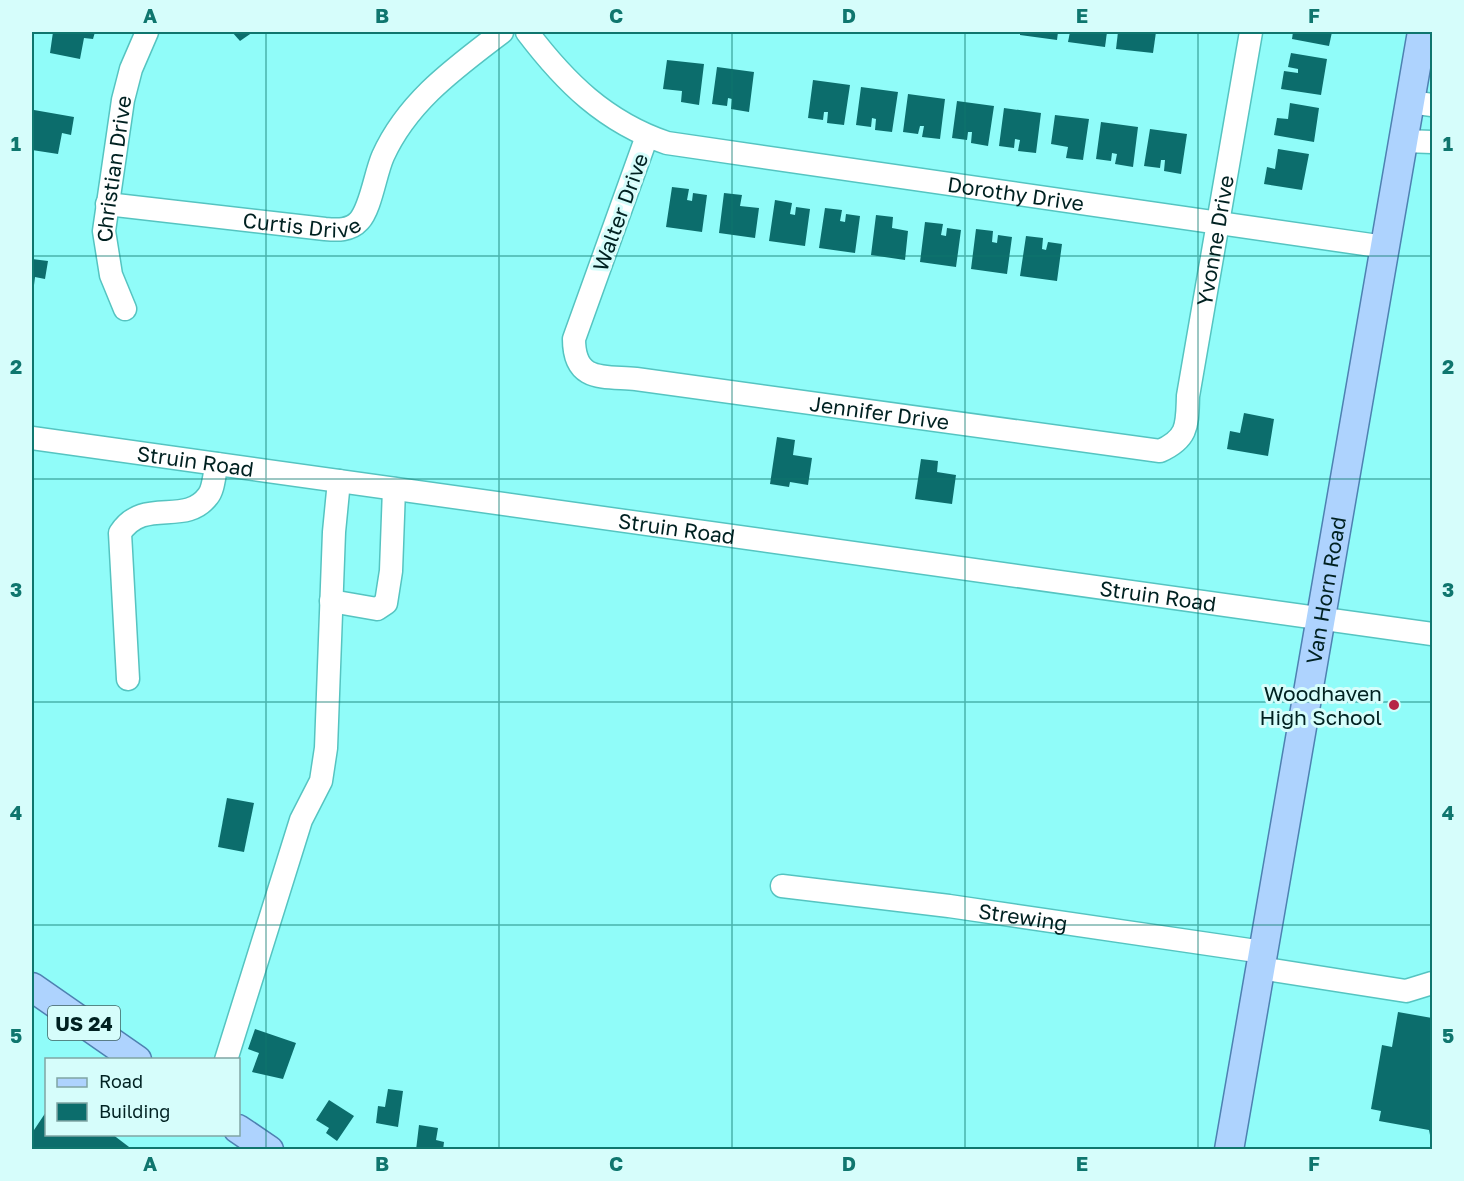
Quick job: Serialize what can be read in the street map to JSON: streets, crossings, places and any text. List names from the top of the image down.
{
  "streets": {
    "main road": ["Van Horn Road", "US 24"],
    "street": [
      "Christian Drive",
      "Dorothy Drive",
      "Walter Drive",
      "Curtis Drive",
      "Yvonne Drive",
      "Jennifer Drive",
      "Struin Road",
      "Strewing"
    ]
  },
  "crossings": [
    ["Christian Drive", "Curtis Drive"],
    ["Dorothy Drive", "Walter Drive"],
    ["Dorothy Drive", "Yvonne Drive"],
    ["Dorothy Drive", "Van Horn Road"],
    ["Walter Drive", "Jennifer Drive"],
    ["Yvonne Drive", "Jennifer Drive"],
    ["Struin Road", "Van Horn Road"],
    ["Van Horn Road", "Strewing"]
  ],
  "places": ["Woodhaven High School"],
  "legend": ["Road", "Building"],
  "grid": {
    "columns": [
      "A",
      "B",
      "C",
      "D",
      "E",
      "F"
    ],
    "rows": [
      "1",
      "2",
      "3",
      "4",
      "5"
    ]
  }
}
